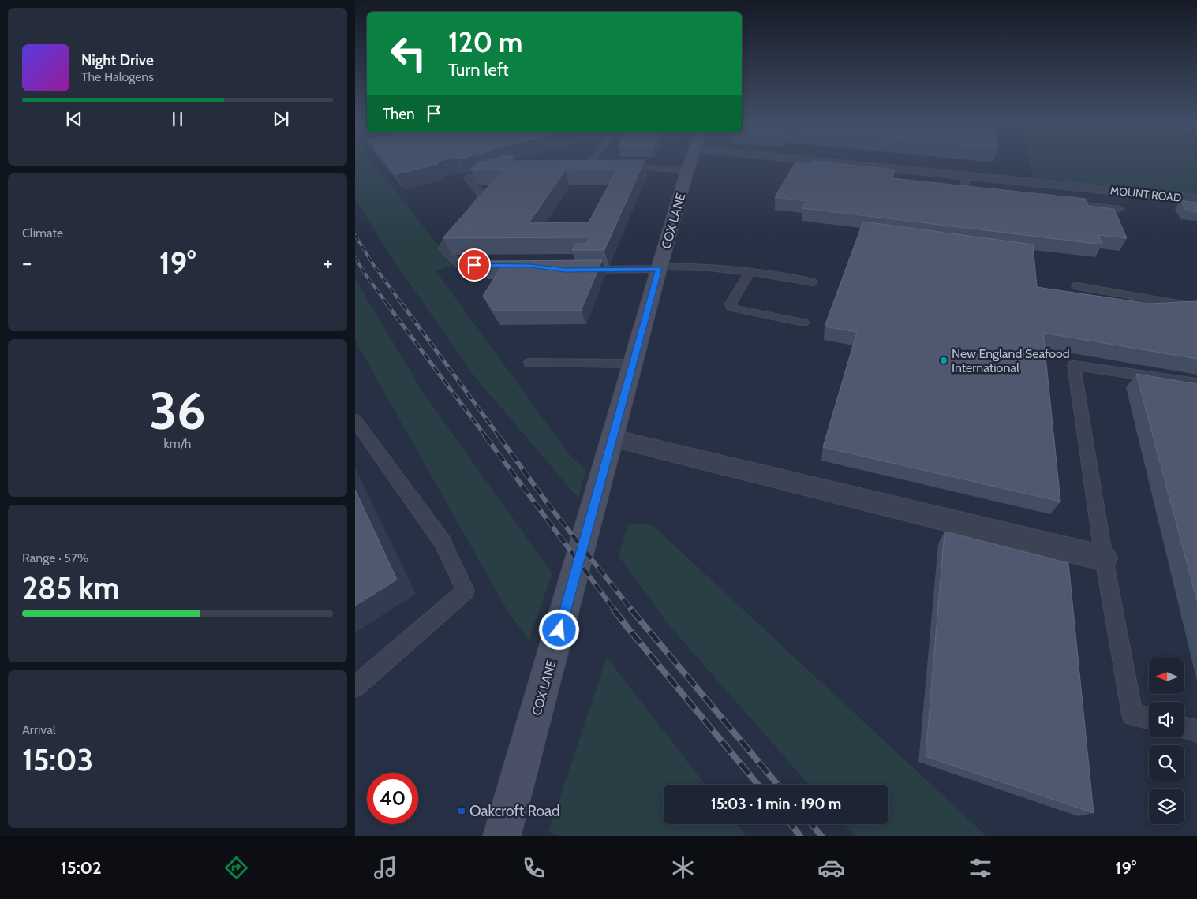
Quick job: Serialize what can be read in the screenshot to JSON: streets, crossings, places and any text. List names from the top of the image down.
{
  "streets": {
    "street": ["MOUNT ROAD", "COX LANE"]
  },
  "places": {
    "other": ["New England Seafood International"],
    "transit": ["Oakcroft Road"]
  },
  "north": "left",
  "page": {
    "turn": ["120 m", "Turn left"],
    "song": ["Night Drive", "The Halogens"],
    "then": "Then",
    "tile": [
      "Climate",
      ["36", "km/h"],
      ["Range · 57%", "285 km"],
      ["Arrival", "15:03"]
    ],
    "heat": ["−", "19°", "+"],
    "limit": "40",
    "trip": "15:03 · 1 min · 190 m",
    "tabs": ["15:02", "19°"]
  }
}
